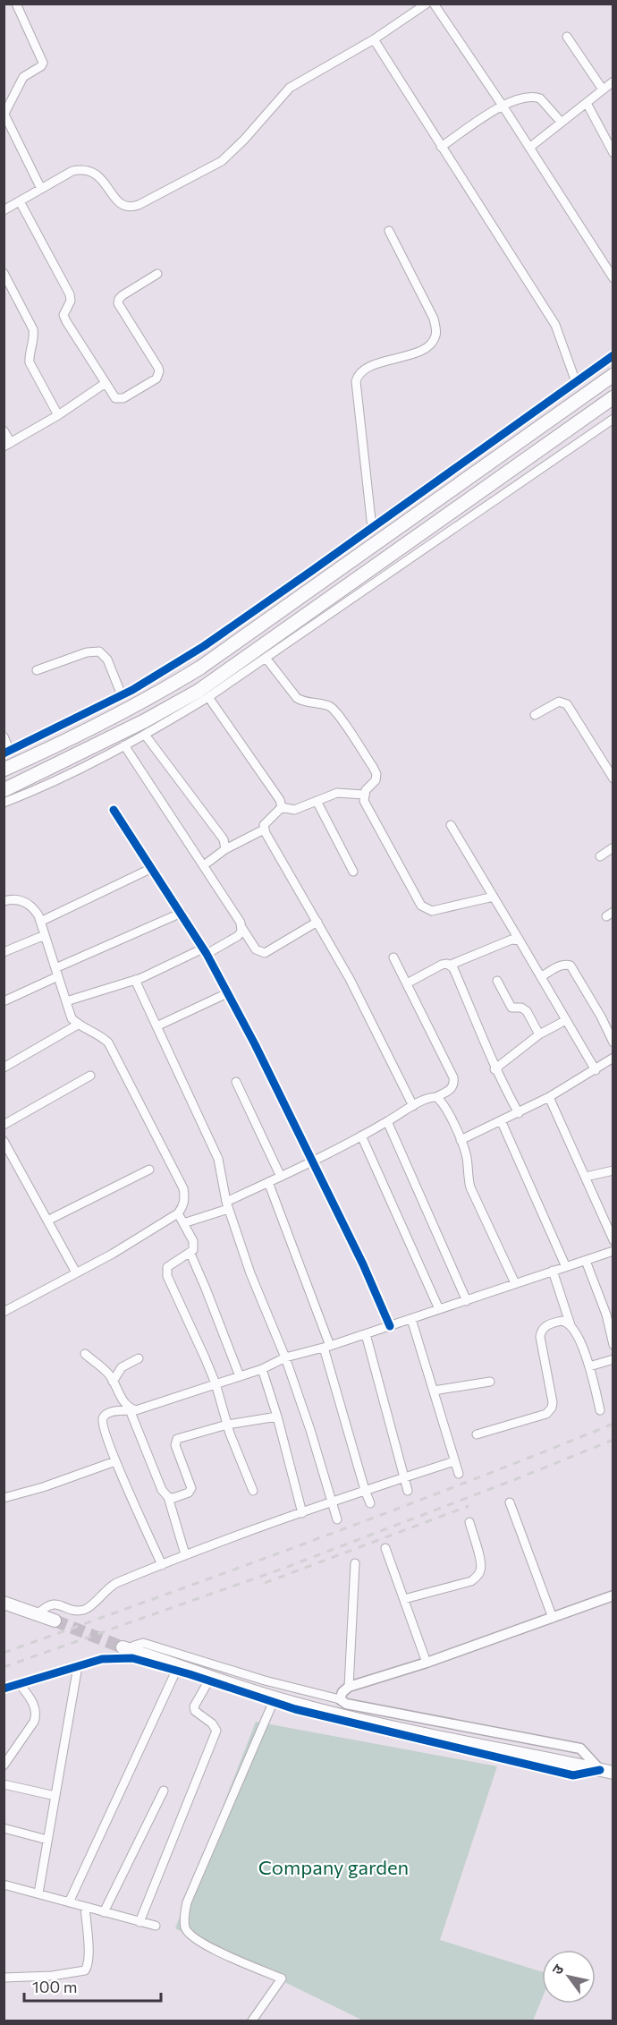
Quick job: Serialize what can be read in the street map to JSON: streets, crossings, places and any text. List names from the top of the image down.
{
  "parks": ["Company garden"],
  "scale_bar": "100 m",
  "north": "top left"
}
